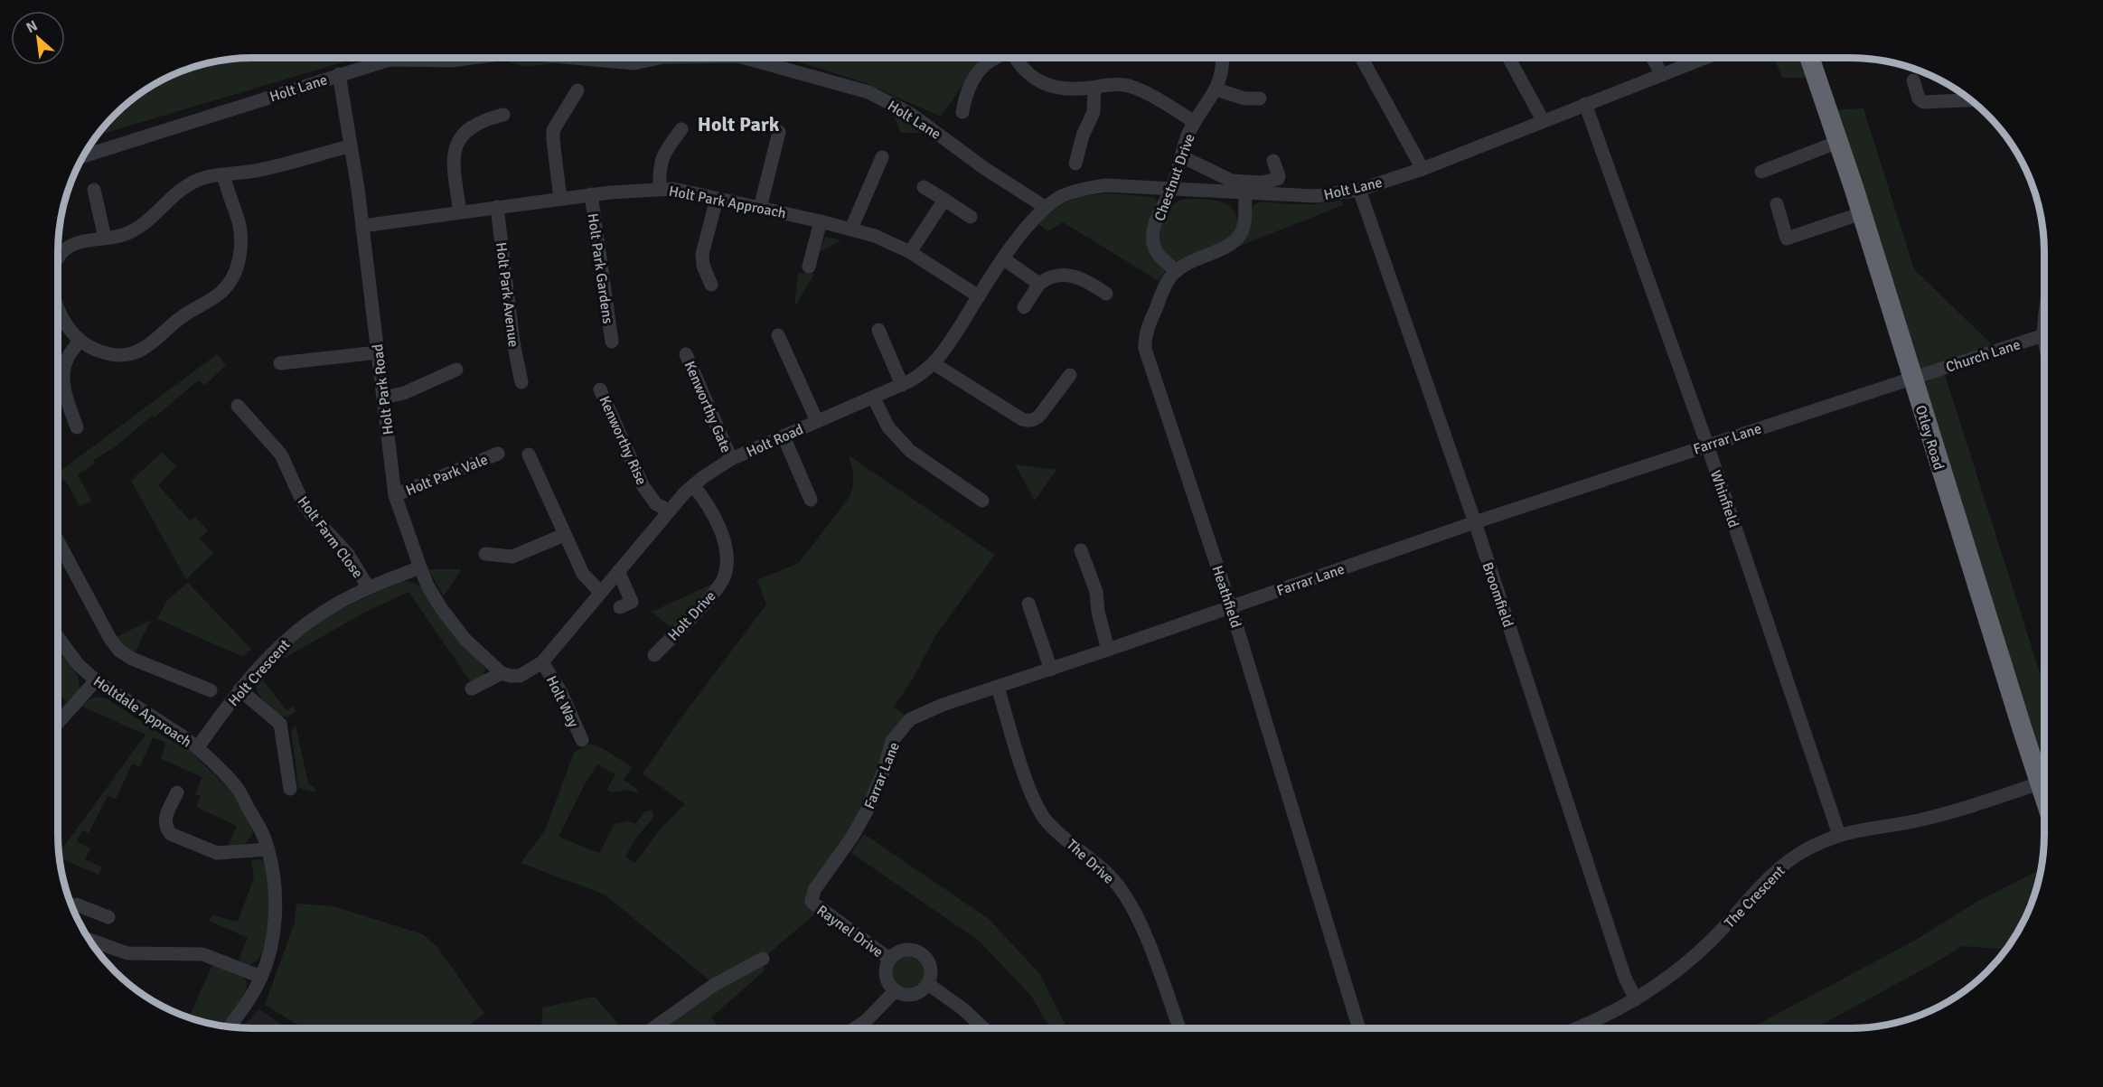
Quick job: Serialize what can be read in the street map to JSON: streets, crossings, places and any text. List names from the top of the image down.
{
  "streets": {
    "highway": ["Otley Road"],
    "street": [
      "Holt Lane",
      "Chestnut Drive",
      "Holt Park Approach",
      "Holt Park Gardens",
      "Holt Park Avenue",
      "Church Lane",
      "Holt Park Road",
      "Kenworthy Gate",
      "Farrar Lane",
      "Kenworthy Rise",
      "Holt Road",
      "Holt Park Vale",
      "Whinfield",
      "Holt Farm Close",
      "Broomfield",
      "Heathfield",
      "Holt Drive",
      "Holt Crescent",
      "Holt Way",
      "Holtdale Approach",
      "The Drive",
      "The Crescent",
      "Raynel Drive"
    ]
  },
  "crossings": [
    ["Holt Lane", "Chestnut Drive"],
    ["Holt Lane", "Holt Park Road"],
    ["Holt Lane", "Holt Road"],
    ["Holt Lane", "Whinfield"],
    ["Holt Lane", "Broomfield"],
    ["Holt Lane", "Heathfield"],
    ["Chestnut Drive", "Heathfield"],
    ["Holt Park Approach", "Holt Park Gardens"],
    ["Holt Park Approach", "Holt Park Avenue"],
    ["Holt Park Approach", "Holt Park Road"],
    ["Holt Park Approach", "Holt Road"],
    ["Church Lane", "Otley Road"],
    ["Church Lane", "Farrar Lane"],
    ["Holt Park Road", "Holt Road"],
    ["Holt Park Road", "Holt Park Vale"],
    ["Holt Park Road", "Holt Crescent"],
    ["Kenworthy Gate", "Holt Road"],
    ["Otley Road", "Farrar Lane"],
    ["Otley Road", "The Crescent"],
    ["Farrar Lane", "Whinfield"],
    ["Farrar Lane", "Broomfield"],
    ["Farrar Lane", "Heathfield"],
    ["Farrar Lane", "The Drive"],
    ["Farrar Lane", "Raynel Drive"],
    ["Kenworthy Rise", "Holt Road"],
    ["Holt Road", "Holt Drive"],
    ["Holt Road", "Holt Way"],
    ["Whinfield", "The Crescent"],
    ["Holt Farm Close", "Holt Crescent"],
    ["Broomfield", "The Crescent"],
    ["Holt Crescent", "Holtdale Approach"]
  ],
  "districts": ["Holt Park"],
  "north": "top left"
}
